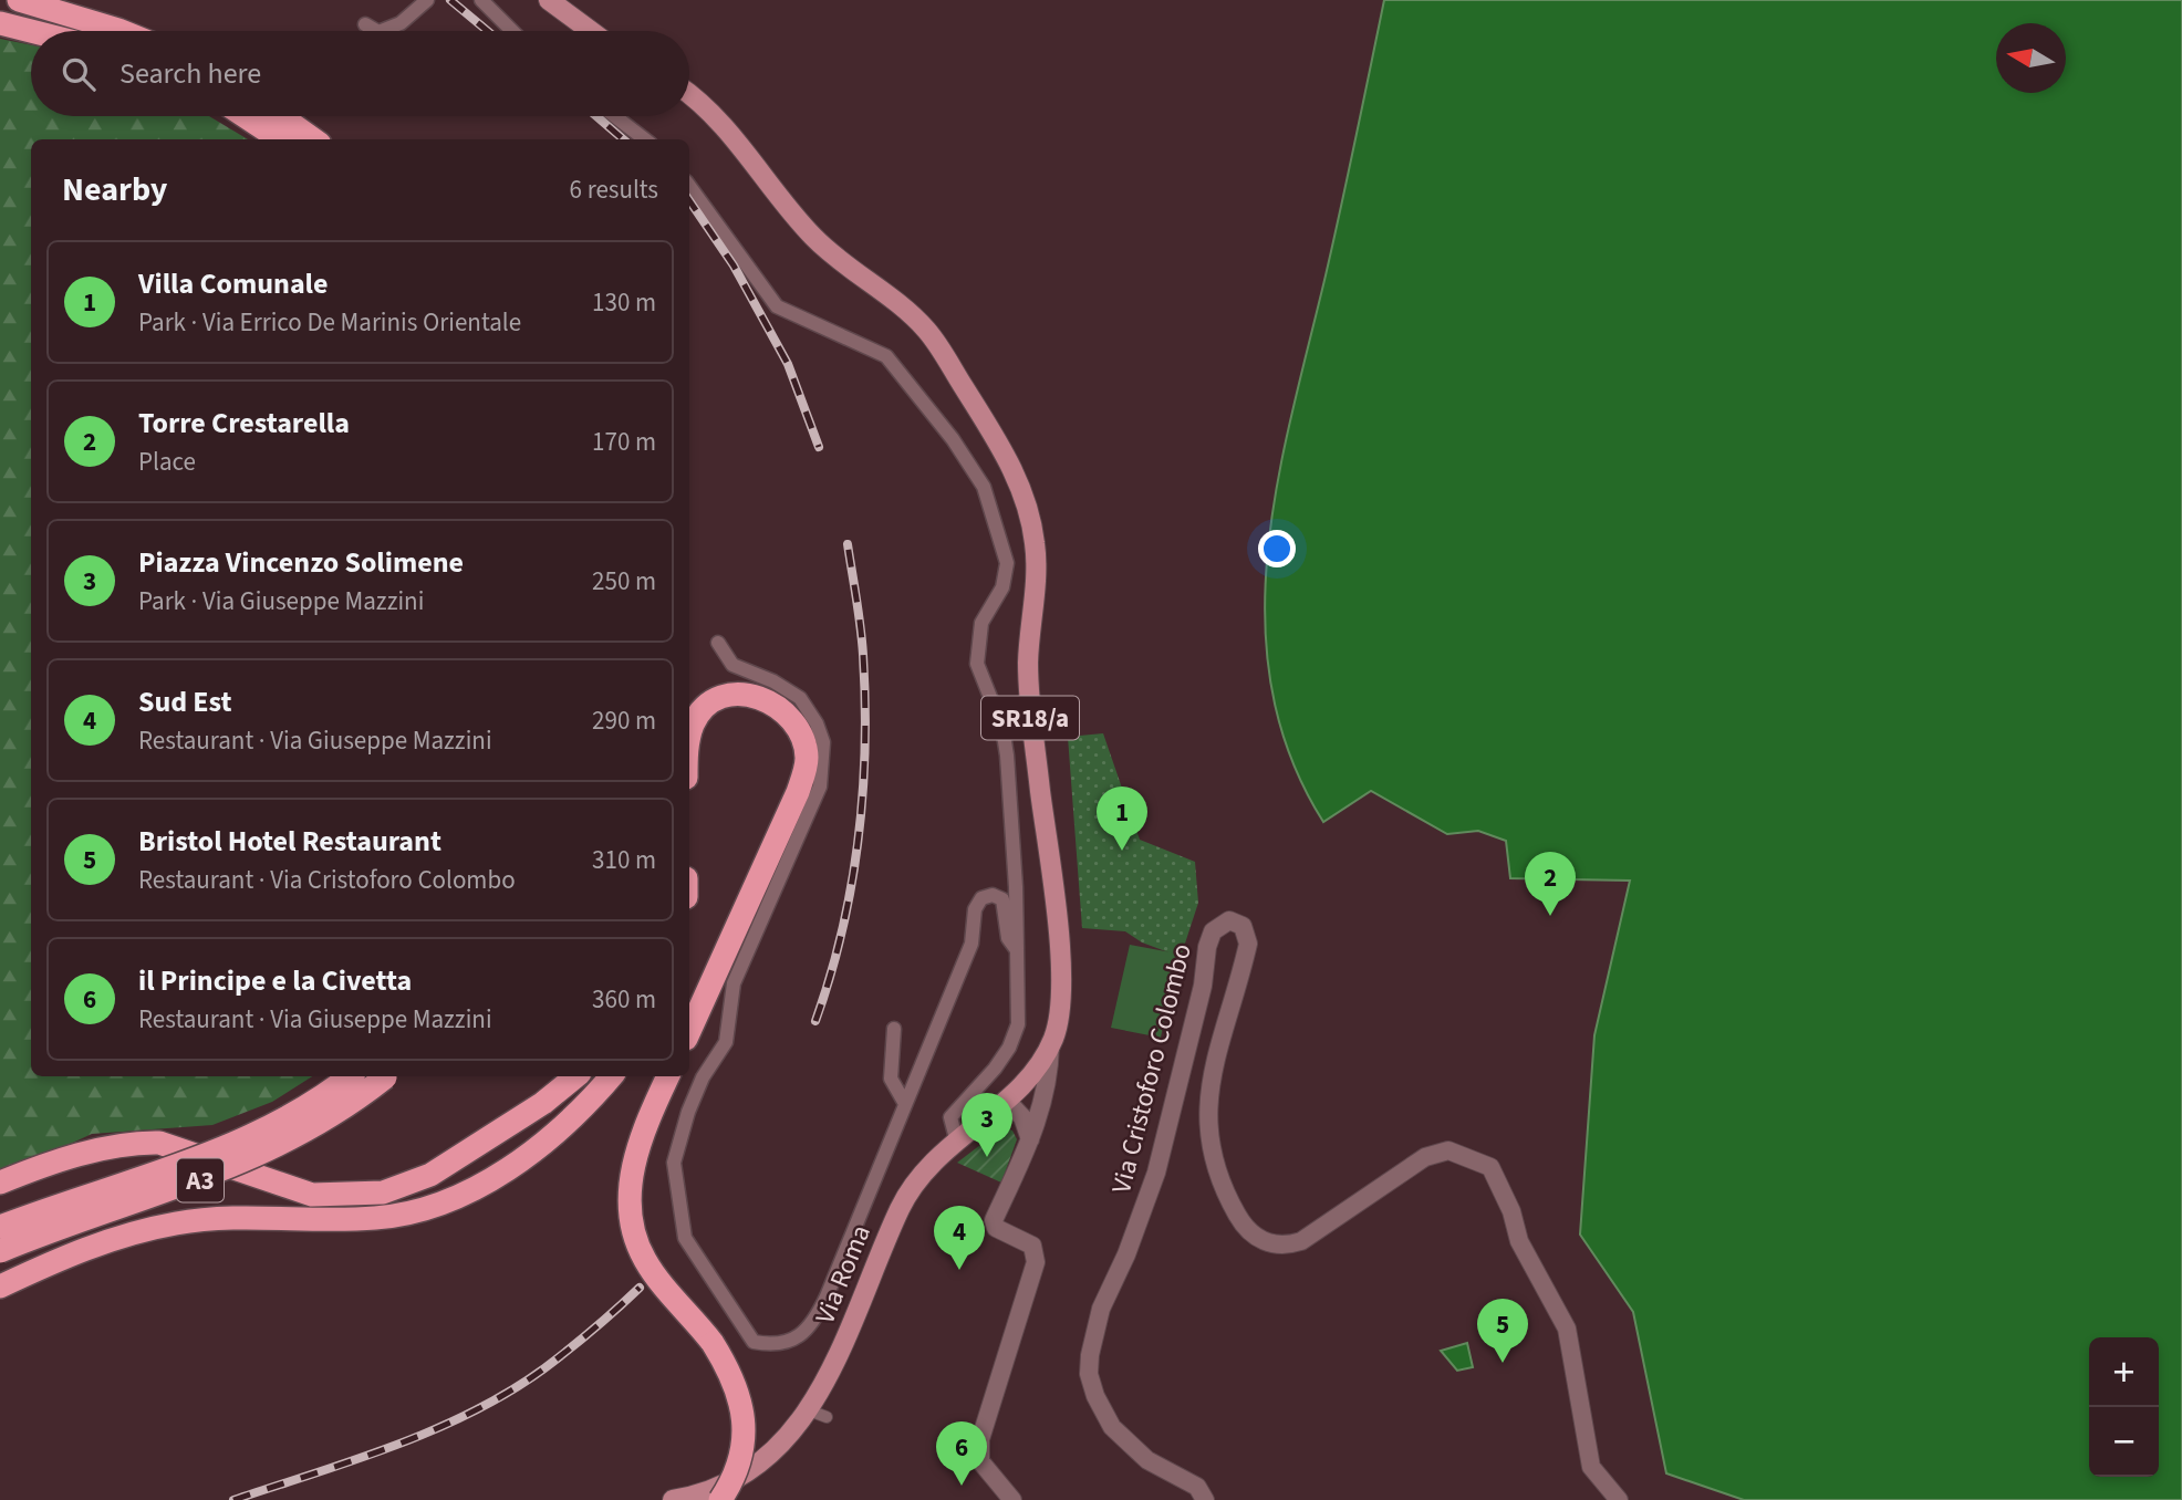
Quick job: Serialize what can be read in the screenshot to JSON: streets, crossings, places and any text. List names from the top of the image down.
{
  "streets": {
    "highway": ["A3"],
    "main road": ["SR18/a", "Via Roma"],
    "street": ["Via Cristoforo Colombo"]
  },
  "crossings": [
    ["SR18/a", "Via Roma"]
  ],
  "north": "left",
  "page": {
    "search": "Search here",
    "heading": ["Nearby", "6 results"],
    "list": [
      {
        "mark": "1",
        "name": "Villa Comunale",
        "note": "Park · Via Errico De Marinis Orientale",
        "value": "130 m"
      },
      {
        "mark": "2",
        "name": "Torre Crestarella",
        "note": "Place",
        "value": "170 m"
      },
      {
        "mark": "3",
        "name": "Piazza Vincenzo Solimene",
        "note": "Park · Via Giuseppe Mazzini",
        "value": "250 m"
      },
      {
        "mark": "4",
        "name": "Sud Est",
        "note": "Restaurant · Via Giuseppe Mazzini",
        "value": "290 m"
      },
      {
        "mark": "5",
        "name": "Bristol Hotel Restaurant",
        "note": "Restaurant · Via Cristoforo Colombo",
        "value": "310 m"
      },
      {
        "mark": "6",
        "name": "il Principe e la Civetta",
        "note": "Restaurant · Via Giuseppe Mazzini",
        "value": "360 m"
      }
    ],
    "pins": [
      "1",
      "2",
      "3",
      "4",
      "5",
      "6"
    ],
    "map_buttons": ["+", "−"]
  }
}
